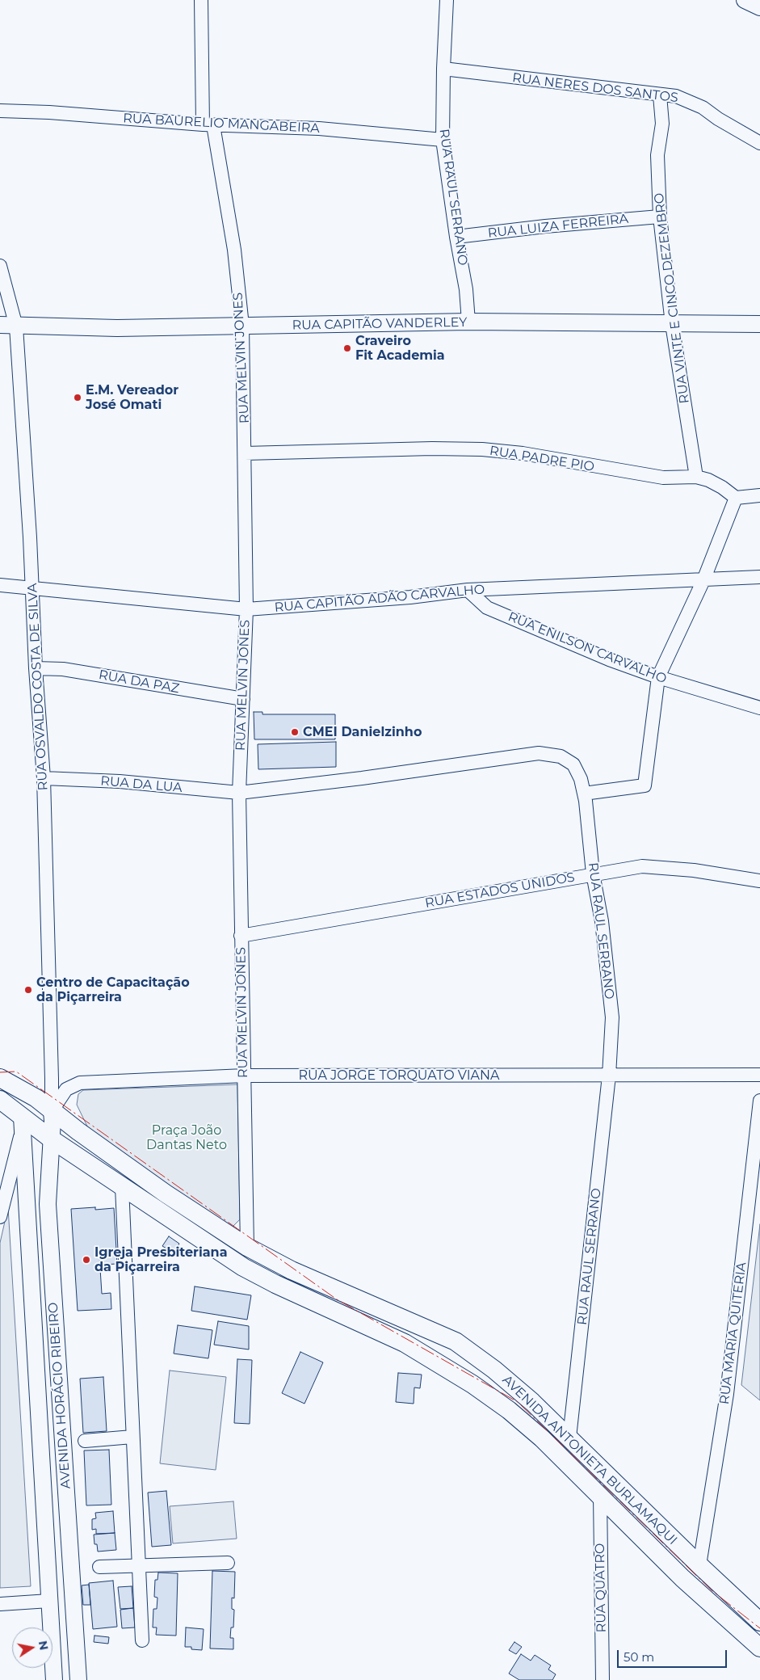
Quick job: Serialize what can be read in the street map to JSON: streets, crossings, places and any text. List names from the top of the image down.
{
  "streets": {
    "main road": ["AVENIDA ANTONIETA BURLAMAQUI"],
    "street": [
      "RUA NERES DOS SANTOS",
      "RUA BAURELIO MANGABEIRA",
      "RUA RAUL SERRANO",
      "RUA LUIZA FERREIRA",
      "RUA VINTE E CINCO DEZEMBRO",
      "RUA CAPITÃO VANDERLEY",
      "RUA MELVIN JONES",
      "RUA PADRE PIO",
      "RUA CAPITÃO ADÃO CARVALHO",
      "RUA ENILSON CARVALHO",
      "RUA DA PAZ",
      "RUA OSVALDO COSTA DE SILVA",
      "RUA DA LUA",
      "RUA ESTADOS UNIDOS",
      "RUA JORGE TORQUATO VIANA",
      "RUA MARIA QUITERIA",
      "AVENIDA HORÁCIO RIBEIRO",
      "RUA QUATRO"
    ]
  },
  "crossings": [
    ["RUA NERES DOS SANTOS", "RUA RAUL SERRANO"],
    ["RUA NERES DOS SANTOS", "RUA VINTE E CINCO DEZEMBRO"],
    ["RUA BAURELIO MANGABEIRA", "RUA RAUL SERRANO"],
    ["RUA BAURELIO MANGABEIRA", "RUA MELVIN JONES"],
    ["RUA RAUL SERRANO", "RUA LUIZA FERREIRA"],
    ["RUA RAUL SERRANO", "RUA CAPITÃO VANDERLEY"],
    ["RUA RAUL SERRANO", "RUA MELVIN JONES"],
    ["RUA RAUL SERRANO", "RUA DA LUA"],
    ["RUA RAUL SERRANO", "RUA ESTADOS UNIDOS"],
    ["RUA RAUL SERRANO", "RUA JORGE TORQUATO VIANA"],
    ["RUA RAUL SERRANO", "AVENIDA ANTONIETA BURLAMAQUI"],
    ["RUA LUIZA FERREIRA", "RUA VINTE E CINCO DEZEMBRO"],
    ["RUA VINTE E CINCO DEZEMBRO", "RUA CAPITÃO VANDERLEY"],
    ["RUA VINTE E CINCO DEZEMBRO", "RUA PADRE PIO"],
    ["RUA CAPITÃO VANDERLEY", "RUA MELVIN JONES"],
    ["RUA CAPITÃO VANDERLEY", "RUA OSVALDO COSTA DE SILVA"],
    ["RUA MELVIN JONES", "RUA PADRE PIO"],
    ["RUA MELVIN JONES", "RUA CAPITÃO ADÃO CARVALHO"],
    ["RUA MELVIN JONES", "RUA DA PAZ"],
    ["RUA MELVIN JONES", "RUA DA LUA"],
    ["RUA MELVIN JONES", "RUA ESTADOS UNIDOS"],
    ["RUA MELVIN JONES", "RUA JORGE TORQUATO VIANA"],
    ["RUA MELVIN JONES", "AVENIDA ANTONIETA BURLAMAQUI"],
    ["RUA CAPITÃO ADÃO CARVALHO", "RUA ENILSON CARVALHO"],
    ["RUA CAPITÃO ADÃO CARVALHO", "RUA OSVALDO COSTA DE SILVA"],
    ["RUA DA PAZ", "RUA OSVALDO COSTA DE SILVA"],
    ["RUA OSVALDO COSTA DE SILVA", "RUA DA LUA"],
    ["RUA OSVALDO COSTA DE SILVA", "RUA JORGE TORQUATO VIANA"],
    ["RUA OSVALDO COSTA DE SILVA", "AVENIDA HORÁCIO RIBEIRO"],
    ["RUA OSVALDO COSTA DE SILVA", "AVENIDA ANTONIETA BURLAMAQUI"],
    ["RUA JORGE TORQUATO VIANA", "AVENIDA HORÁCIO RIBEIRO"],
    ["RUA JORGE TORQUATO VIANA", "AVENIDA ANTONIETA BURLAMAQUI"],
    ["RUA MARIA QUITERIA", "AVENIDA ANTONIETA BURLAMAQUI"],
    ["AVENIDA HORÁCIO RIBEIRO", "AVENIDA ANTONIETA BURLAMAQUI"],
    ["AVENIDA ANTONIETA BURLAMAQUI", "RUA QUATRO"]
  ],
  "parks": ["Praça João Dantas Neto"],
  "places": [
    "Craveiro Fit Academia",
    "E.M. Vereador José Omati",
    "CMEI Danielzinho",
    "Centro de Capacitação da Piçarreira",
    "Igreja Presbiteriana da Piçarreira"
  ],
  "scale_bar": "50 m",
  "north": "right"
}
